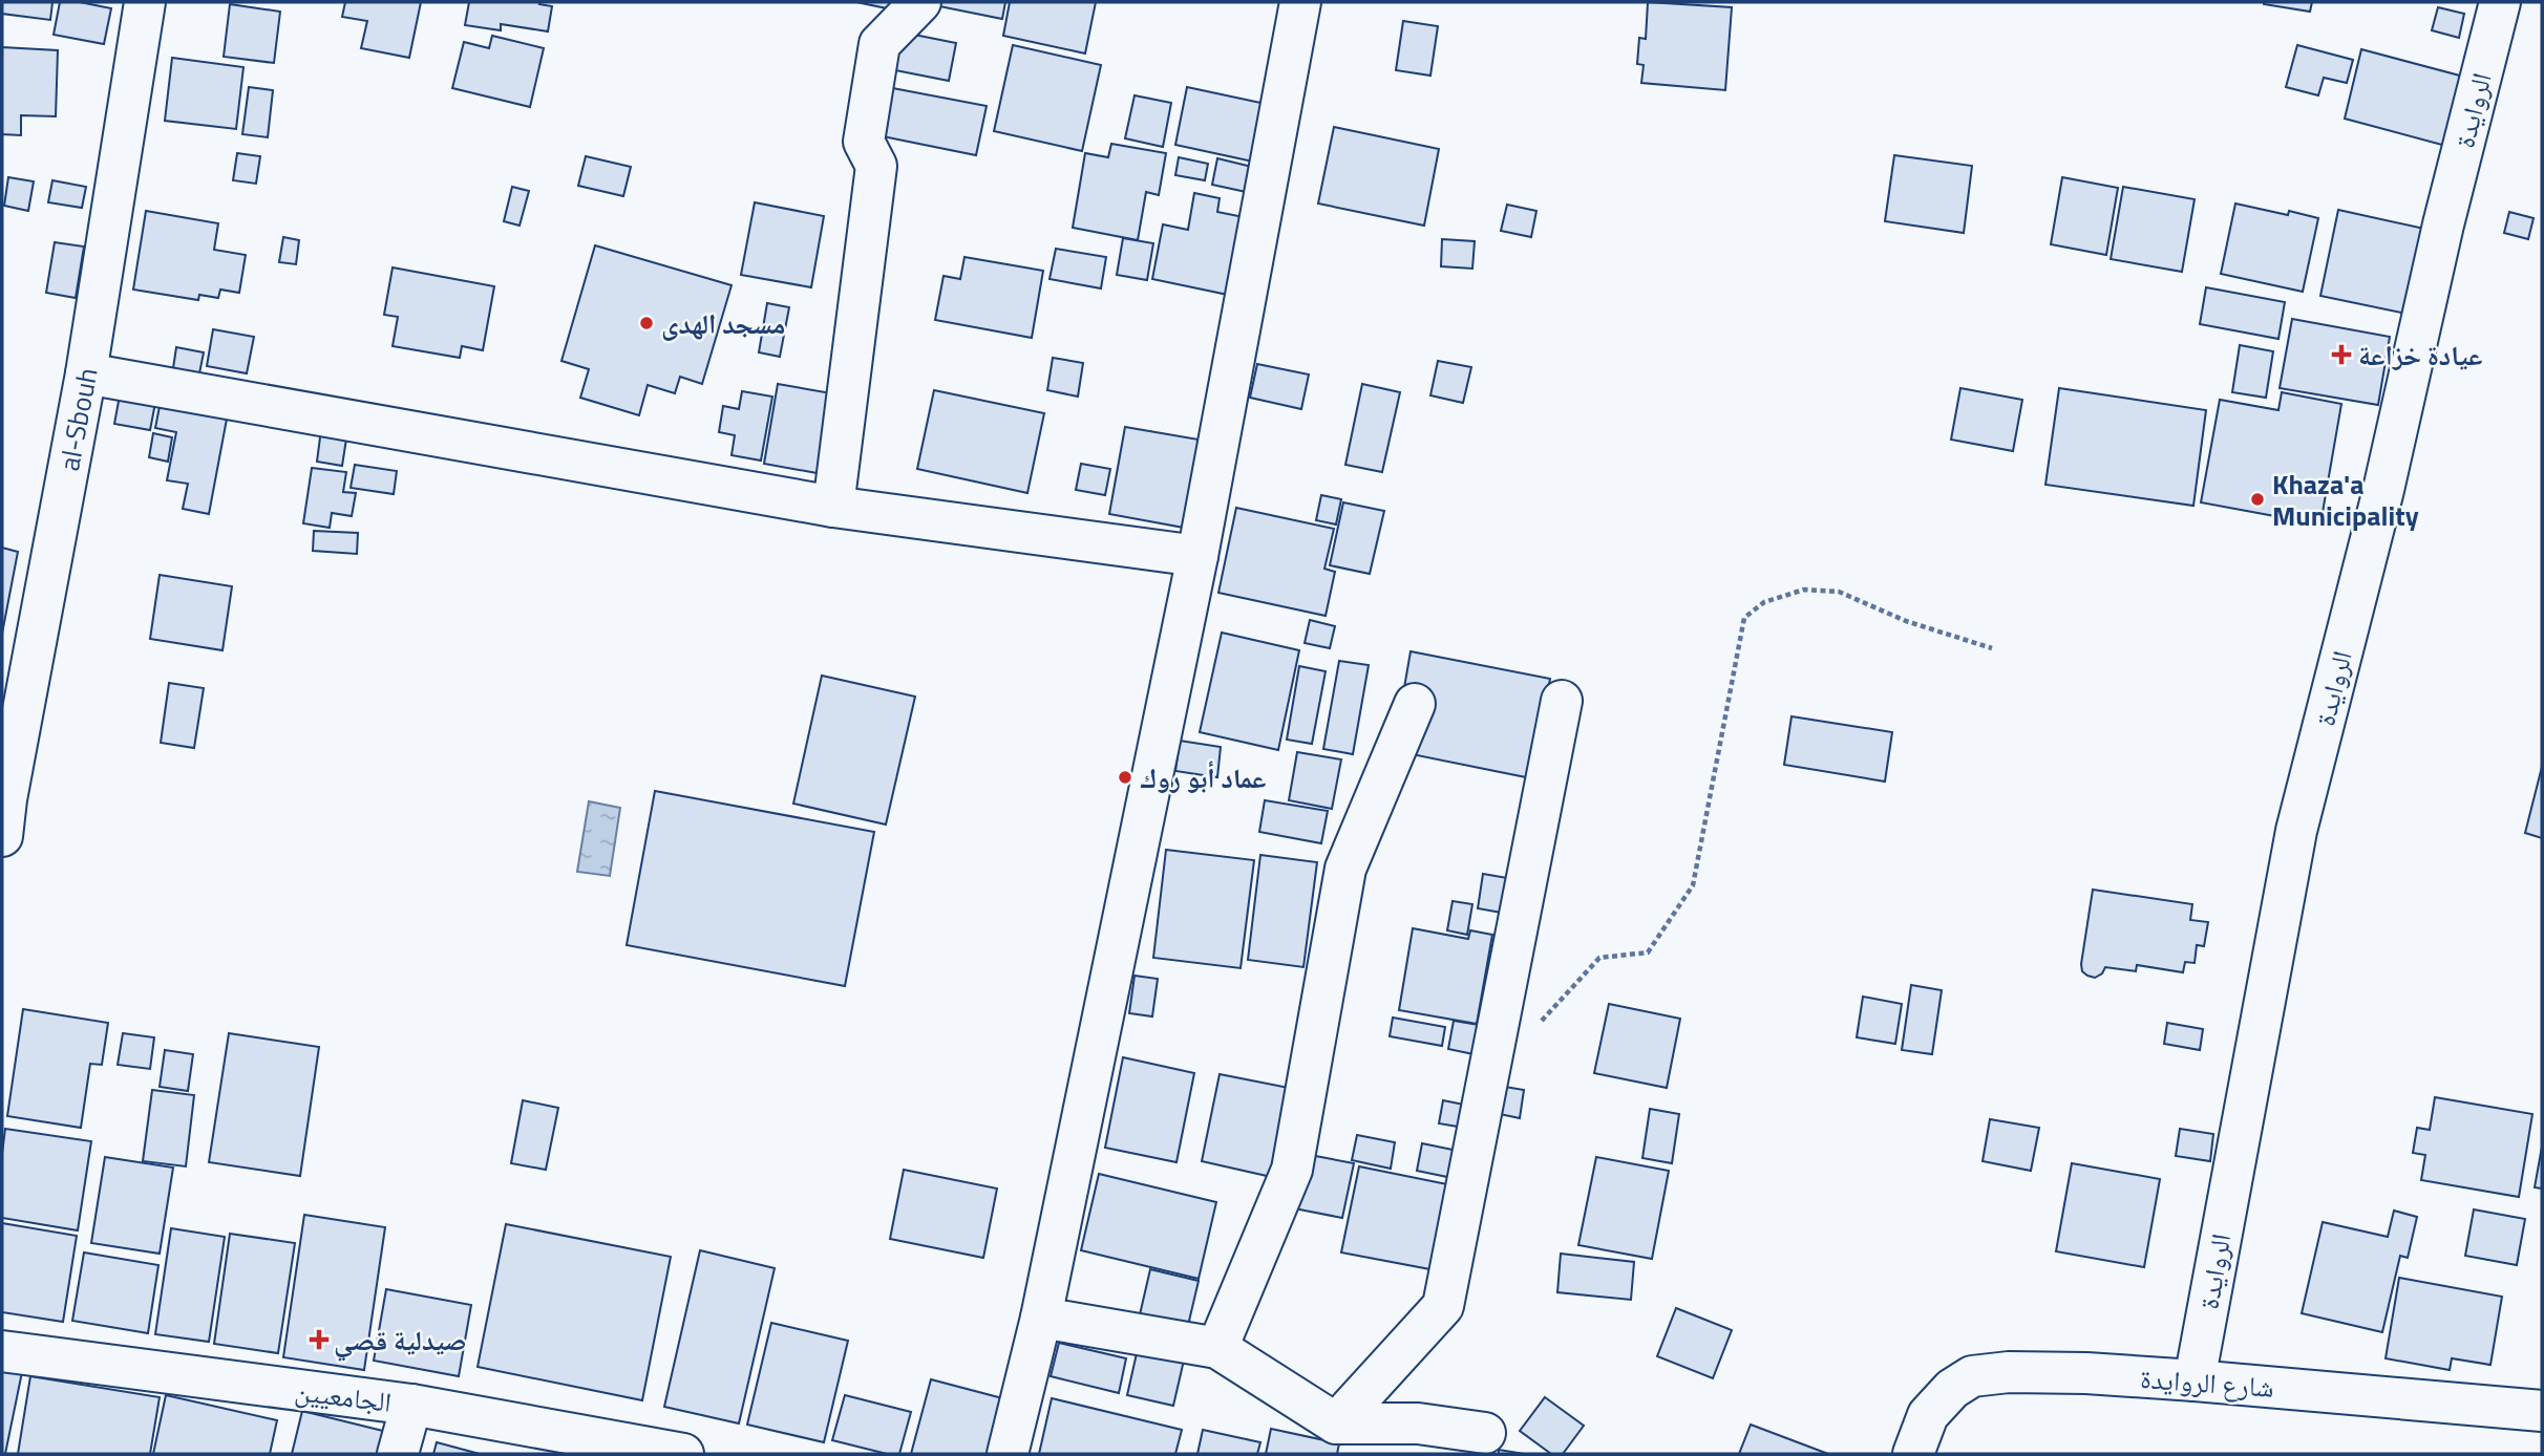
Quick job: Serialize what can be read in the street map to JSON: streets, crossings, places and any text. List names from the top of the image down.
{
  "streets": {
    "street": [
      "الروايدة",
      "al-Sbouh",
      "شارع الروايدة",
      "الجامعيين"
    ]
  },
  "crossings": [
    ["الروايدة", "شارع الروايدة"]
  ],
  "places": {
    "other": ["مسجد الهدى", "Khaza'a Municipality", "عماد أبو روك"],
    "health": ["عيادة خزاعة", "صيدلية قصي"]
  }
}
